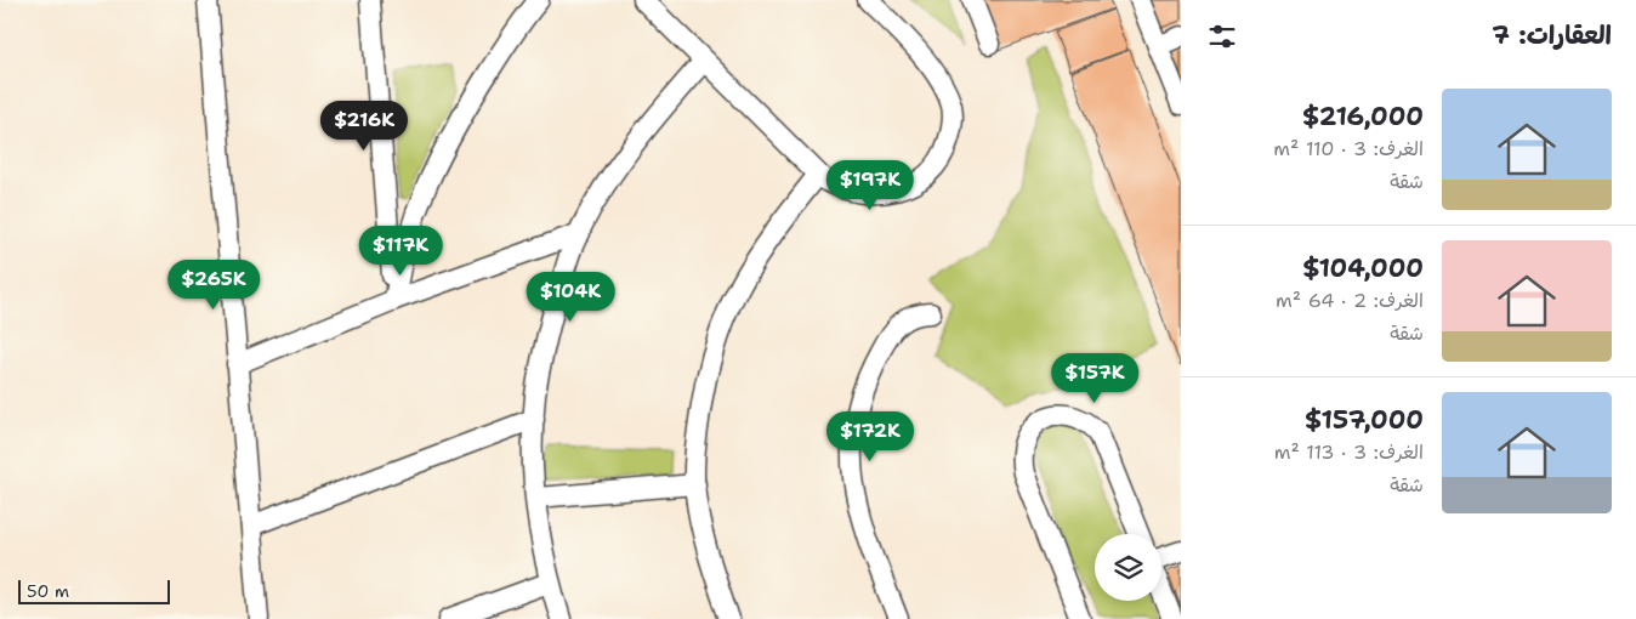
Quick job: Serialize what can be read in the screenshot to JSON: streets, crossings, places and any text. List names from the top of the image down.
{
  "scale_bar": "50 m",
  "page": {
    "heading": "العقارات: 7",
    "list": [
      {
        "name": "$216,000",
        "note": "الغرف: 3 · 110 m² · شقة"
      },
      {
        "name": "$104,000",
        "note": "الغرف: 2 · 64 m² · شقة"
      },
      {
        "name": "$157,000",
        "note": "الغرف: 3 · 113 m² · شقة"
      }
    ],
    "price": [
      "$216K",
      "$197K",
      "$117K",
      "$265K",
      "$104K",
      "$157K",
      "$172K"
    ],
    "scale": "50 m"
  }
}
